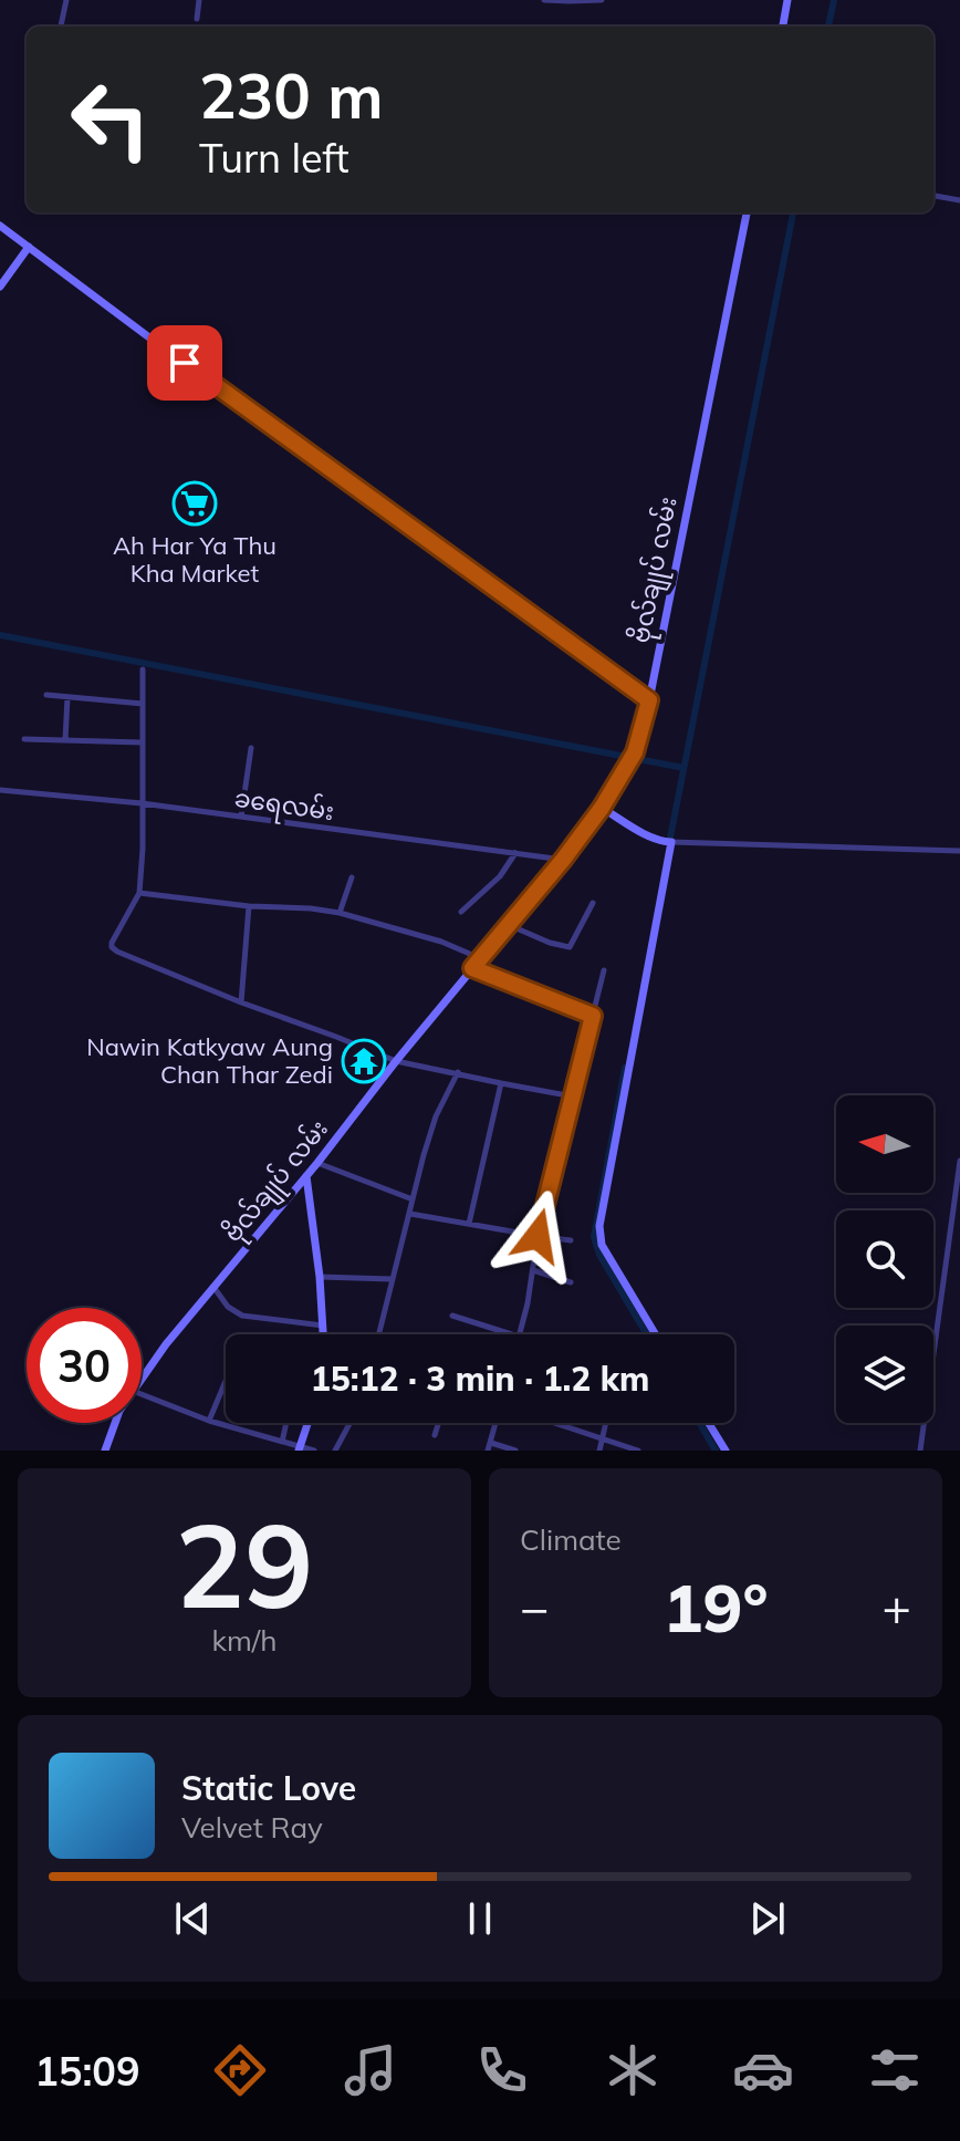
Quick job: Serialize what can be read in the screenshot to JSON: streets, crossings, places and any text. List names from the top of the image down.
{
  "streets": {
    "street": ["ဗိုလ်ချုပ် လမ်း", "ခရေလမ်း"]
  },
  "crossings": [
    ["ဗိုလ်ချုပ် လမ်း", "ခရေလမ်း"]
  ],
  "places": {
    "supermarket": ["Ah Har Ya Thu Kha Market"],
    "temple": ["Nawin Katkyaw Aung Chan Thar Zedi"]
  },
  "north": "left",
  "page": {
    "turn": ["230 m", "Turn left"],
    "limit": "30",
    "trip": "15:12 · 3 min · 1.2 km",
    "tile": [
      ["29", "km/h"],
      "Climate"
    ],
    "heat": ["−", "19°", "+"],
    "song": ["Static Love", "Velvet Ray"],
    "tabs": "15:09"
  }
}
